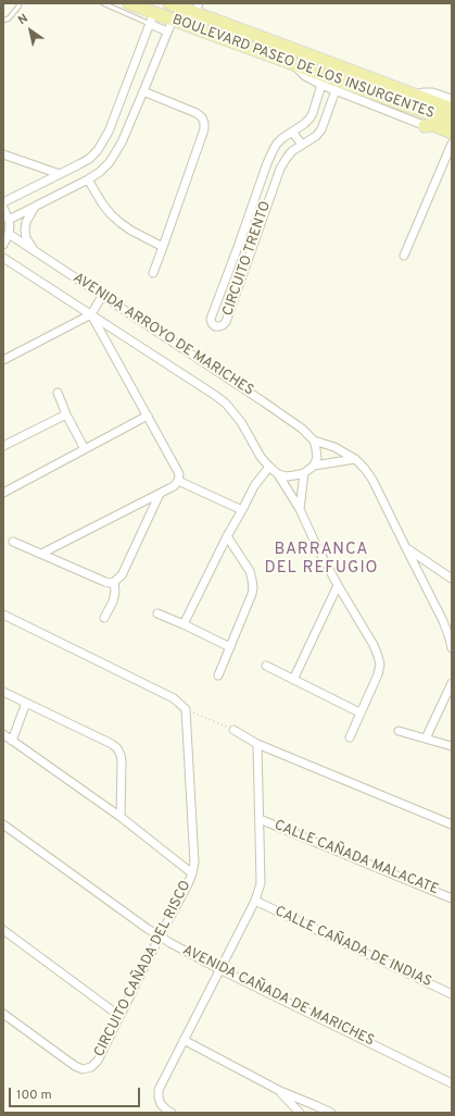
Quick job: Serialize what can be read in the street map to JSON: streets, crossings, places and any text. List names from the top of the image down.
{
  "streets": {
    "main road": ["BOULEVARD PASEO DE LOS INSURGENTES"],
    "street": [
      "CIRCUITO TRENTO",
      "AVENIDA ARROYO DE MARICHES",
      "CALLE CAÑADA MALACATE",
      "CALLE CAÑADA DE INDIAS",
      "CIRCUITO CAÑADA DEL RISCO",
      "AVENIDA CAÑADA DE MARICHES"
    ]
  },
  "crossings": [
    ["CIRCUITO CAÑADA DEL RISCO", "AVENIDA CAÑADA DE MARICHES"]
  ],
  "districts": ["BARRANCA DEL REFUGIO"],
  "scale_bar": "100 m",
  "north": "top left"
}
